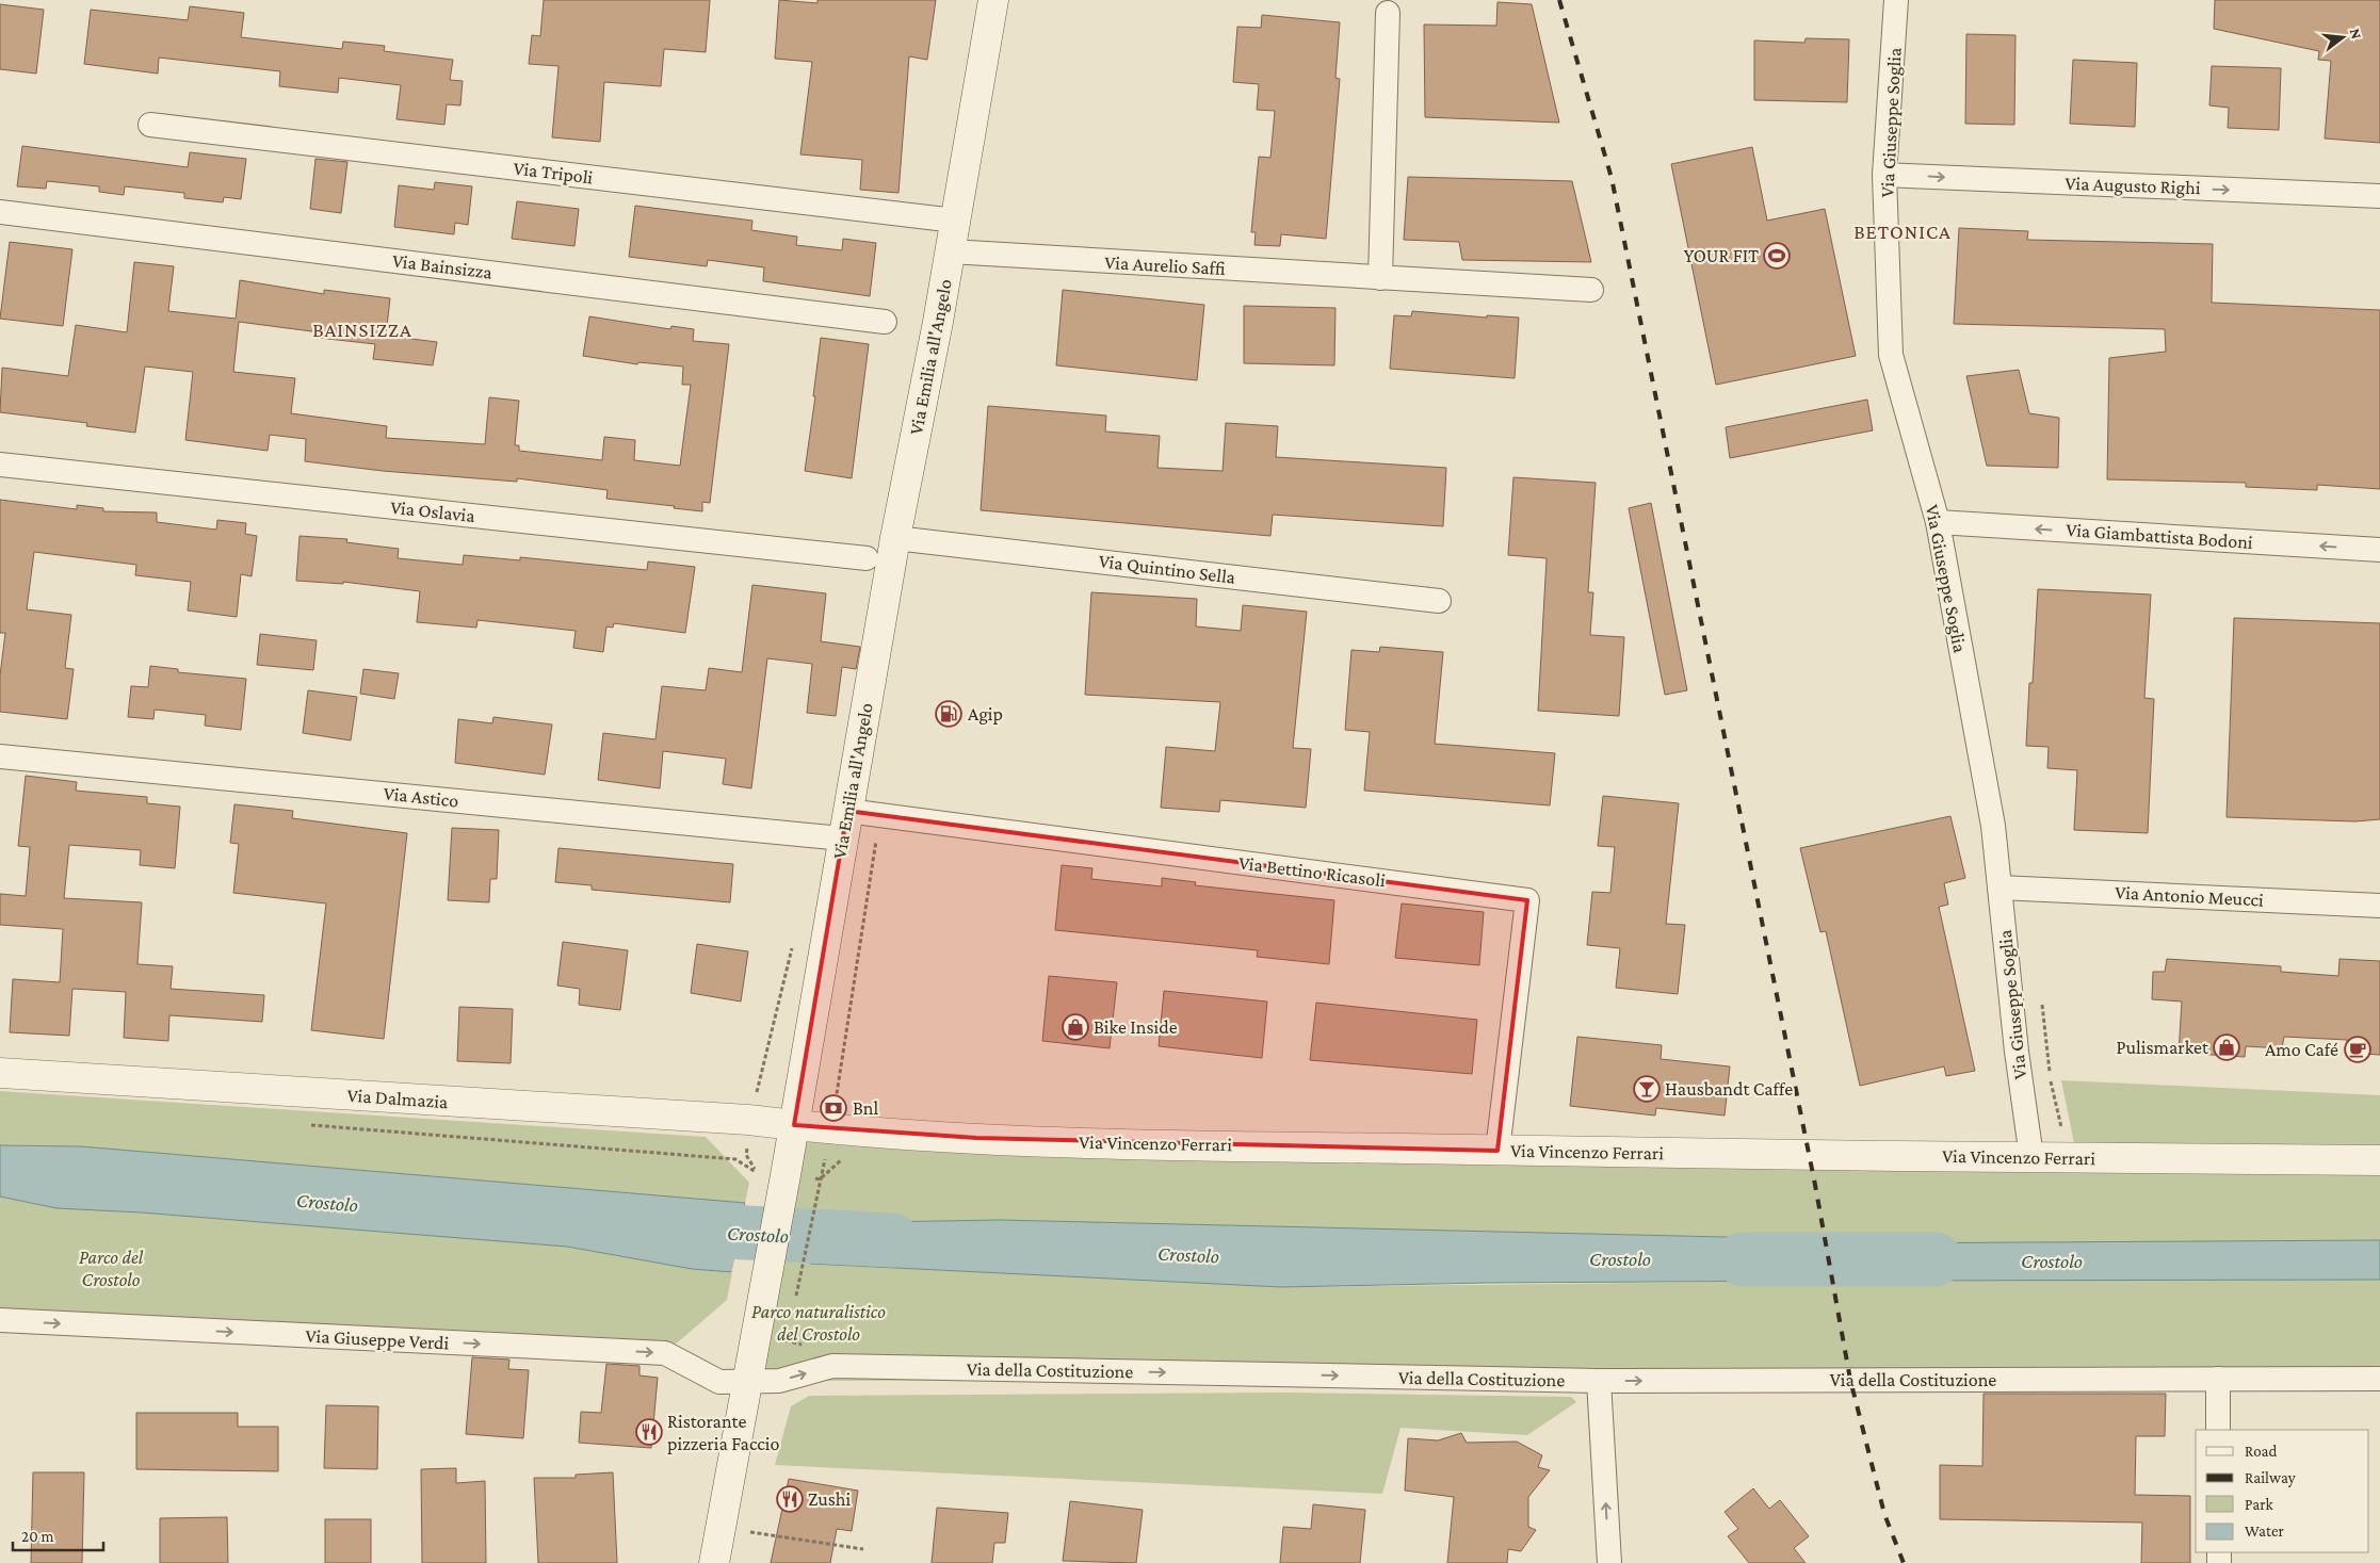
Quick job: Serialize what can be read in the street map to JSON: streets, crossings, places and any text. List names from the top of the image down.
{
  "streets": {
    "street": [
      "Via Giuseppe Soglia",
      "Via Tripoli",
      "Via Augusto Righi",
      "Via Aurelio Saffi",
      "Via Bainsizza",
      "Via Emilia all'Angelo",
      "Via Oslavia",
      "Via Giambattista Bodoni",
      "Via Quintino Sella",
      "Via Astico",
      "Via Bettino Ricasoli",
      "Via Antonio Meucci",
      "Via Dalmazia",
      "Via Vincenzo Ferrari",
      "Via Giuseppe Verdi",
      "Via della Costituzione"
    ]
  },
  "crossings": [
    ["Via Giuseppe Soglia", "Via Augusto Righi"],
    ["Via Giuseppe Soglia", "Via Giambattista Bodoni"],
    ["Via Giuseppe Soglia", "Via Antonio Meucci"],
    ["Via Giuseppe Soglia", "Via Vincenzo Ferrari"],
    ["Via Tripoli", "Via Emilia all'Angelo"],
    ["Via Aurelio Saffi", "Via Emilia all'Angelo"],
    ["Via Emilia all'Angelo", "Via Quintino Sella"],
    ["Via Emilia all'Angelo", "Via Astico"],
    ["Via Emilia all'Angelo", "Via Bettino Ricasoli"],
    ["Via Emilia all'Angelo", "Via Dalmazia"],
    ["Via Emilia all'Angelo", "Via Vincenzo Ferrari"],
    ["Via Emilia all'Angelo", "Via Giuseppe Verdi"],
    ["Via Emilia all'Angelo", "Via della Costituzione"],
    ["Via Astico", "Via Bettino Ricasoli"],
    ["Via Bettino Ricasoli", "Via Vincenzo Ferrari"],
    ["Via Dalmazia", "Via Vincenzo Ferrari"],
    ["Via Giuseppe Verdi", "Via della Costituzione"]
  ],
  "one_way": [
    "Via Augusto Righi",
    "Via Giambattista Bodoni",
    "Via Giuseppe Verdi",
    "Via della Costituzione"
  ],
  "districts": ["BETONICA", "BAINSIZZA"],
  "water": ["Crostolo"],
  "parks": ["Parco del Crostolo", "Parco naturalistico del Crostolo"],
  "places": {
    "sports": ["YOUR FIT"],
    "fuel station": ["Agip"],
    "shop": ["Bike Inside", "Pulismarket"],
    "cafe": ["Amo Café"],
    "bar": ["Hausbandt Caffe"],
    "bank": ["Bnl"],
    "restaurant": ["Ristorante pizzeria Faccio", "Zushi"]
  },
  "legend": [
    "Road",
    "Railway",
    "Park",
    "Water"
  ],
  "scale_bar": "20 m",
  "north": "right"
}
